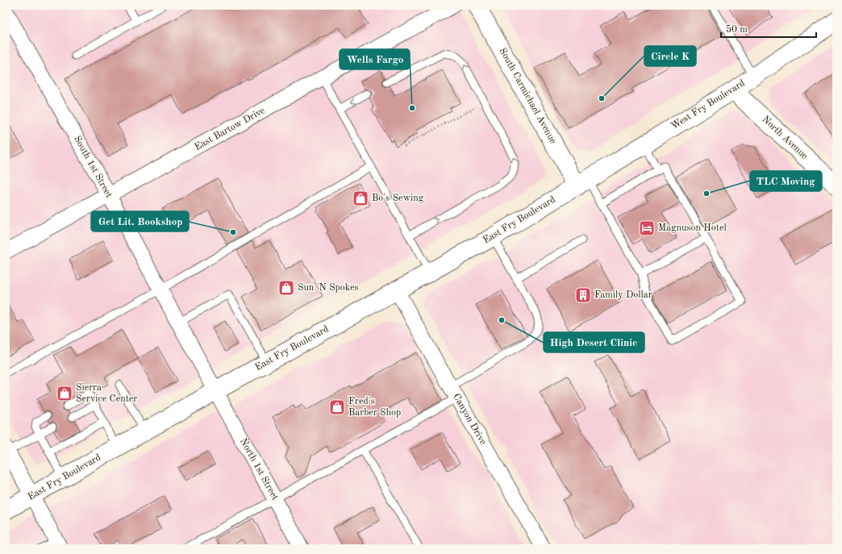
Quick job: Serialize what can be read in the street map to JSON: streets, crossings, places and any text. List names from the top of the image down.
{
  "streets": {
    "main road": [
      "South Carmichael Avenue",
      "West Fry Boulevard",
      "North Avenue",
      "East Fry Boulevard"
    ],
    "street": [
      "East Bartow Drive",
      "South 1st Street",
      "Canyon Drive",
      "North 1st Street"
    ]
  },
  "crossings": [
    ["South Carmichael Avenue", "West Fry Boulevard"],
    ["South Carmichael Avenue", "East Fry Boulevard"],
    ["West Fry Boulevard", "North Avenue"],
    ["West Fry Boulevard", "East Fry Boulevard"],
    ["East Bartow Drive", "South 1st Street"],
    ["South 1st Street", "East Fry Boulevard"],
    ["South 1st Street", "North 1st Street"],
    ["East Fry Boulevard", "Canyon Drive"],
    ["East Fry Boulevard", "North 1st Street"]
  ],
  "places": {
    "other": [
      "Circle K",
      "Wells Fargo",
      "TLC Moving",
      "Get Lit. Bookshop",
      "High Desert Clinic"
    ],
    "shop": [
      "Bo's Sewing",
      "Sun 'N Spokes",
      "Sierra Service Center",
      "Fred's Barber Shop"
    ],
    "hotel": ["Magnuson Hotel"],
    "building": ["Family Dollar"]
  },
  "scale_bar": "50 m"
}
